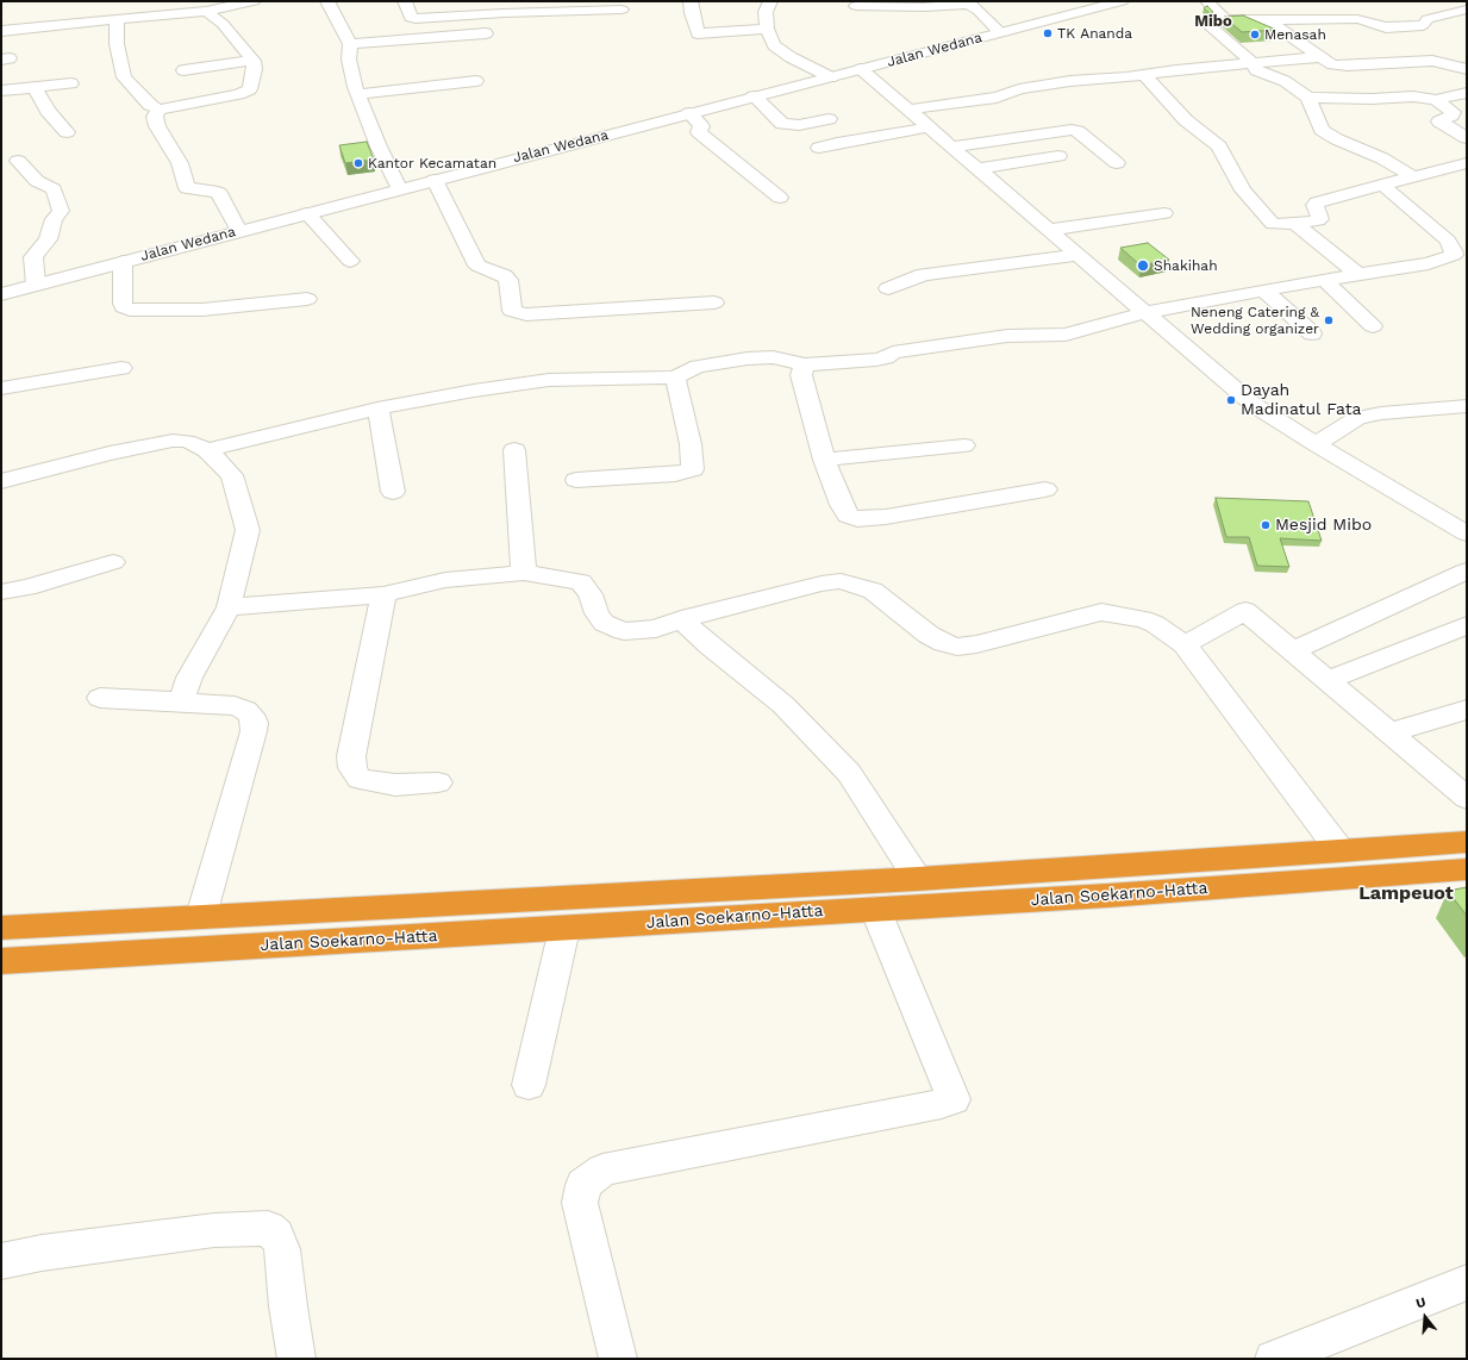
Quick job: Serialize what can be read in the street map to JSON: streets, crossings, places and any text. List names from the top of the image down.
{
  "streets": {
    "highway": ["Jalan Soekarno-Hatta"],
    "street": ["Jalan Wedana"]
  },
  "districts": ["Mibo", "Lampeuot"],
  "places": [
    "TK Ananda",
    "Menasah",
    "Kantor Kecamatan",
    "Shakihah",
    "Neneng Catering & Wedding organizer",
    "Dayah Madinatul Fata",
    "Mesjid Mibo"
  ],
  "north": "top"
}
